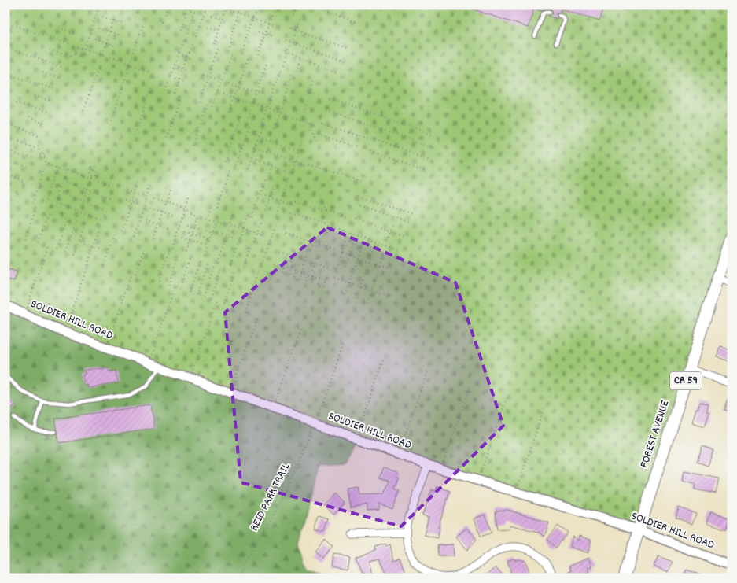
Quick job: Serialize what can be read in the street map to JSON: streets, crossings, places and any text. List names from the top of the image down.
{
  "streets": {
    "main road": ["CR 59", "FOREST AVENUE"],
    "street": ["SOLDIER HILL ROAD"],
    "path": ["REID PARK TRAIL"]
  },
  "crossings": [
    ["SOLDIER HILL ROAD", "FOREST AVENUE"],
    ["SOLDIER HILL ROAD", "REID PARK TRAIL"]
  ]
}
